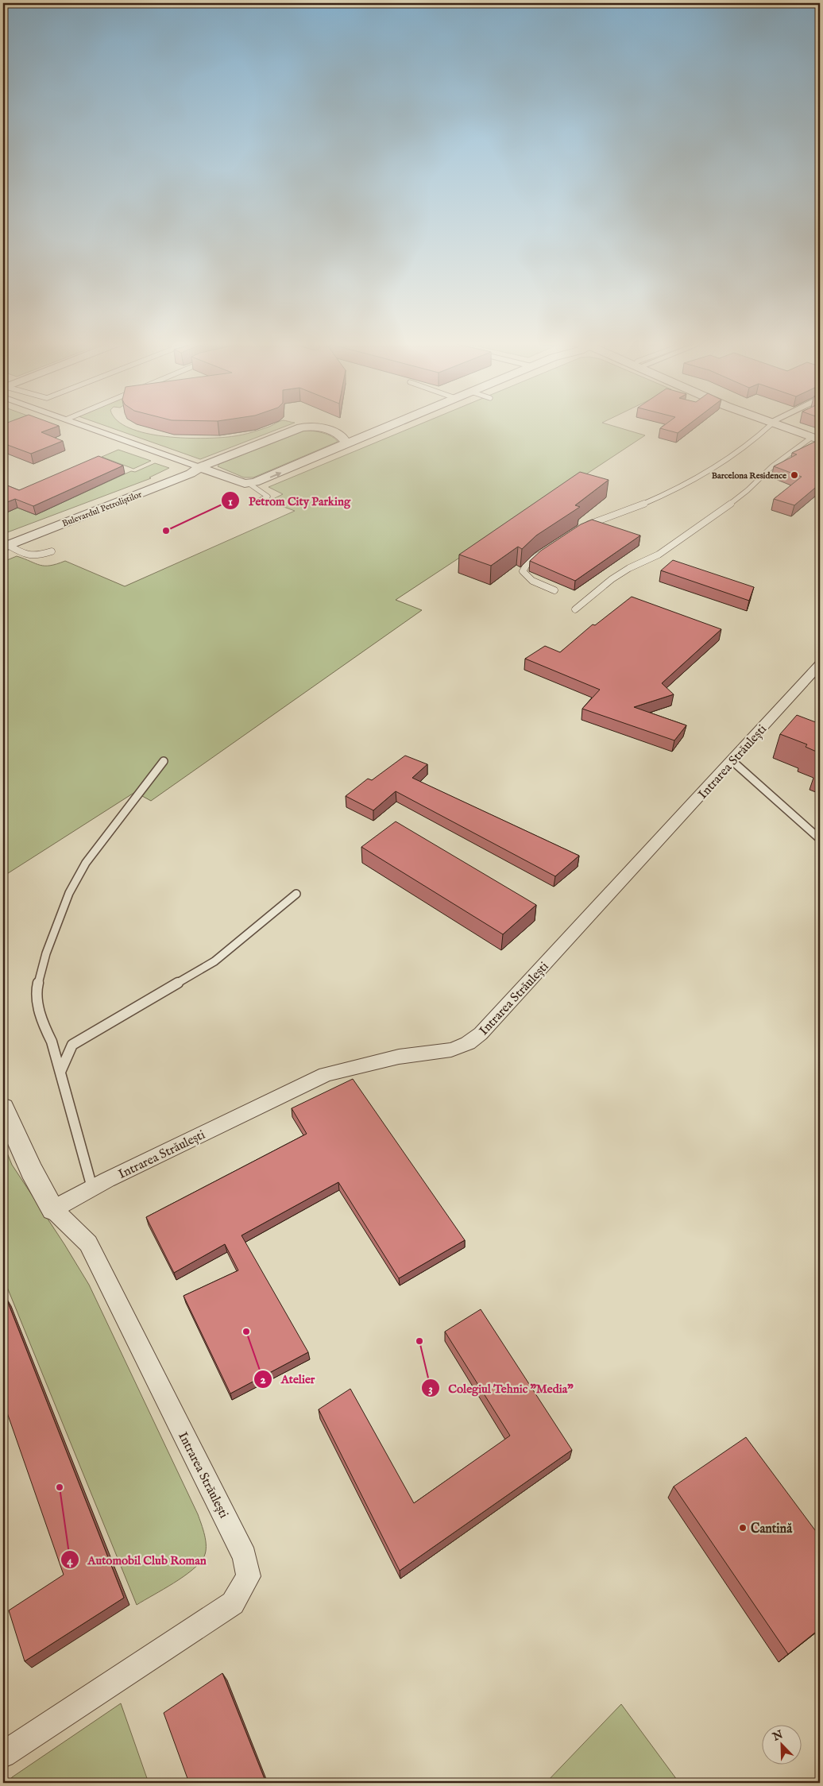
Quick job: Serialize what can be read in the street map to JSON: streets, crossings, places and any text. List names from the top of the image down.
{
  "streets": {
    "street": ["Bulevardul Petroliștilor", "Intrarea Străulești"]
  },
  "places": [
    "Barcelona Residence",
    "Petrom City Parking",
    "Atelier",
    "Colegiul Tehnic \"Media\"",
    "Automobil Club Roman",
    "Cantină"
  ],
  "north": "top left"
}
